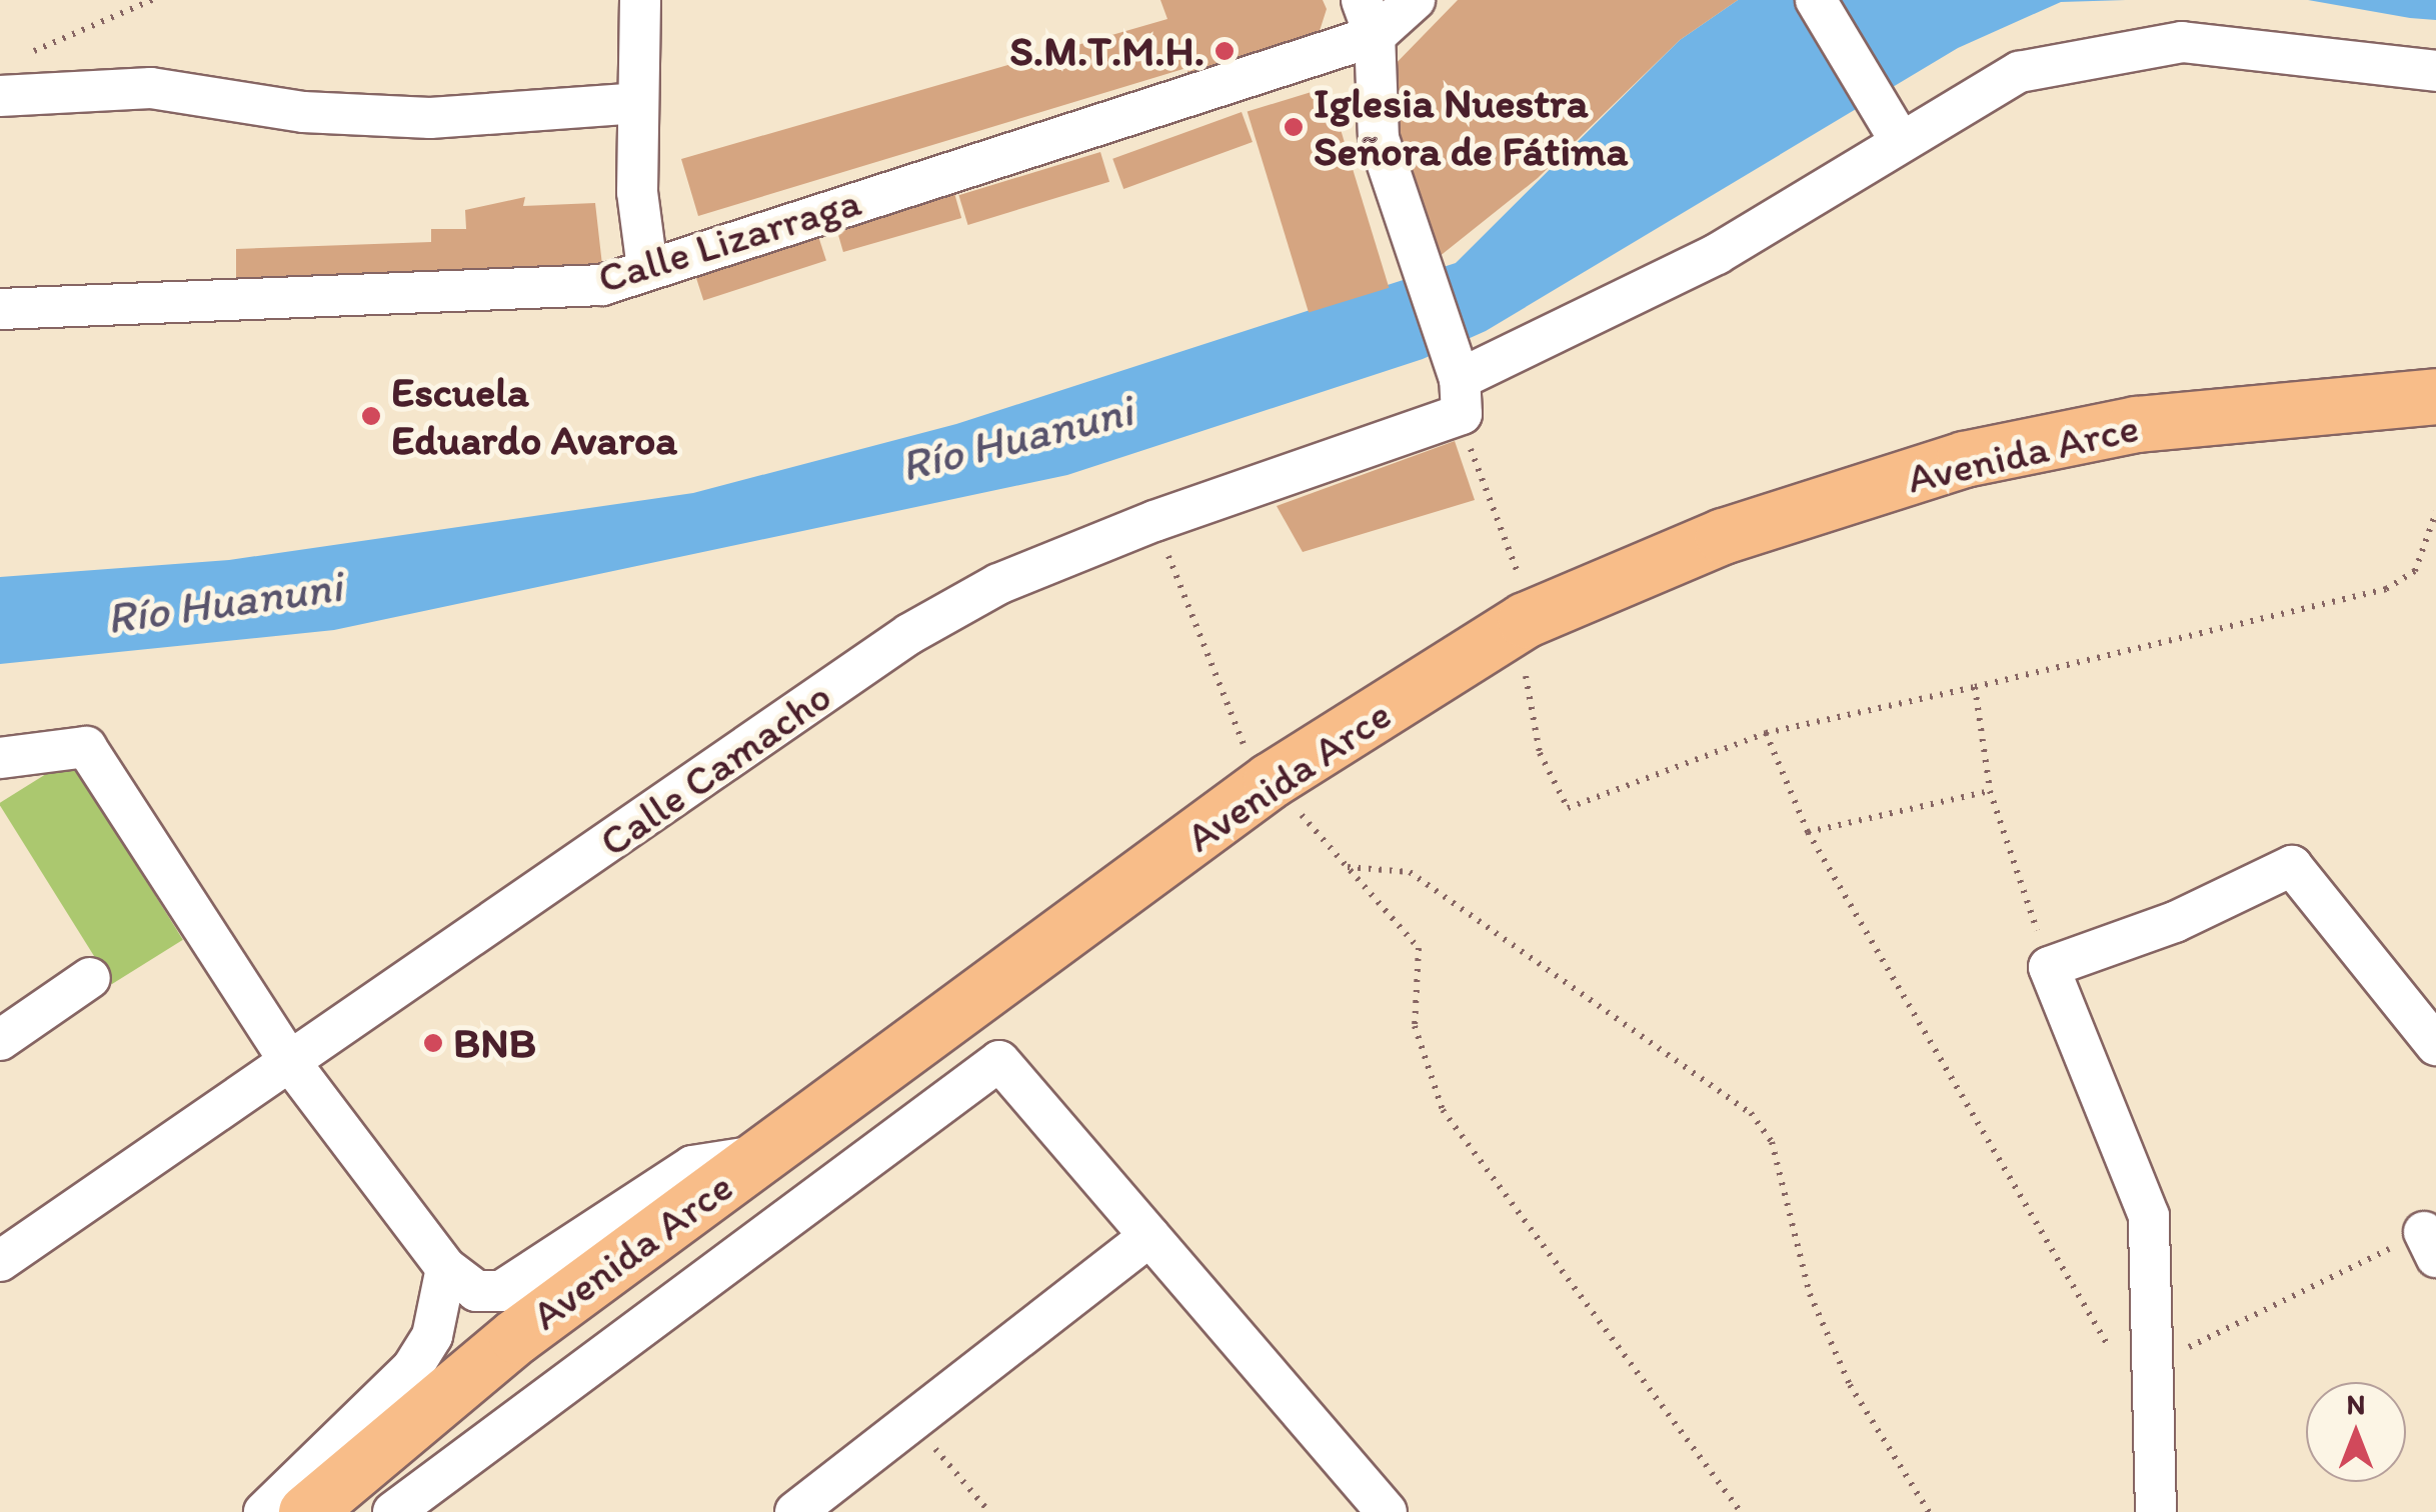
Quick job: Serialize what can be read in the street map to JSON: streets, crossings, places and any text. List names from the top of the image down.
{
  "streets": {
    "main road": ["Avenida Arce"],
    "street": ["Calle Lizarraga", "Calle Camacho"]
  },
  "water": ["Río Huanuni"],
  "places": [
    "S.M.T.M.H.",
    "Iglesia Nuestra Señora de Fátima",
    "Escuela Eduardo Avaroa",
    "BNB"
  ],
  "north": "top"
}
